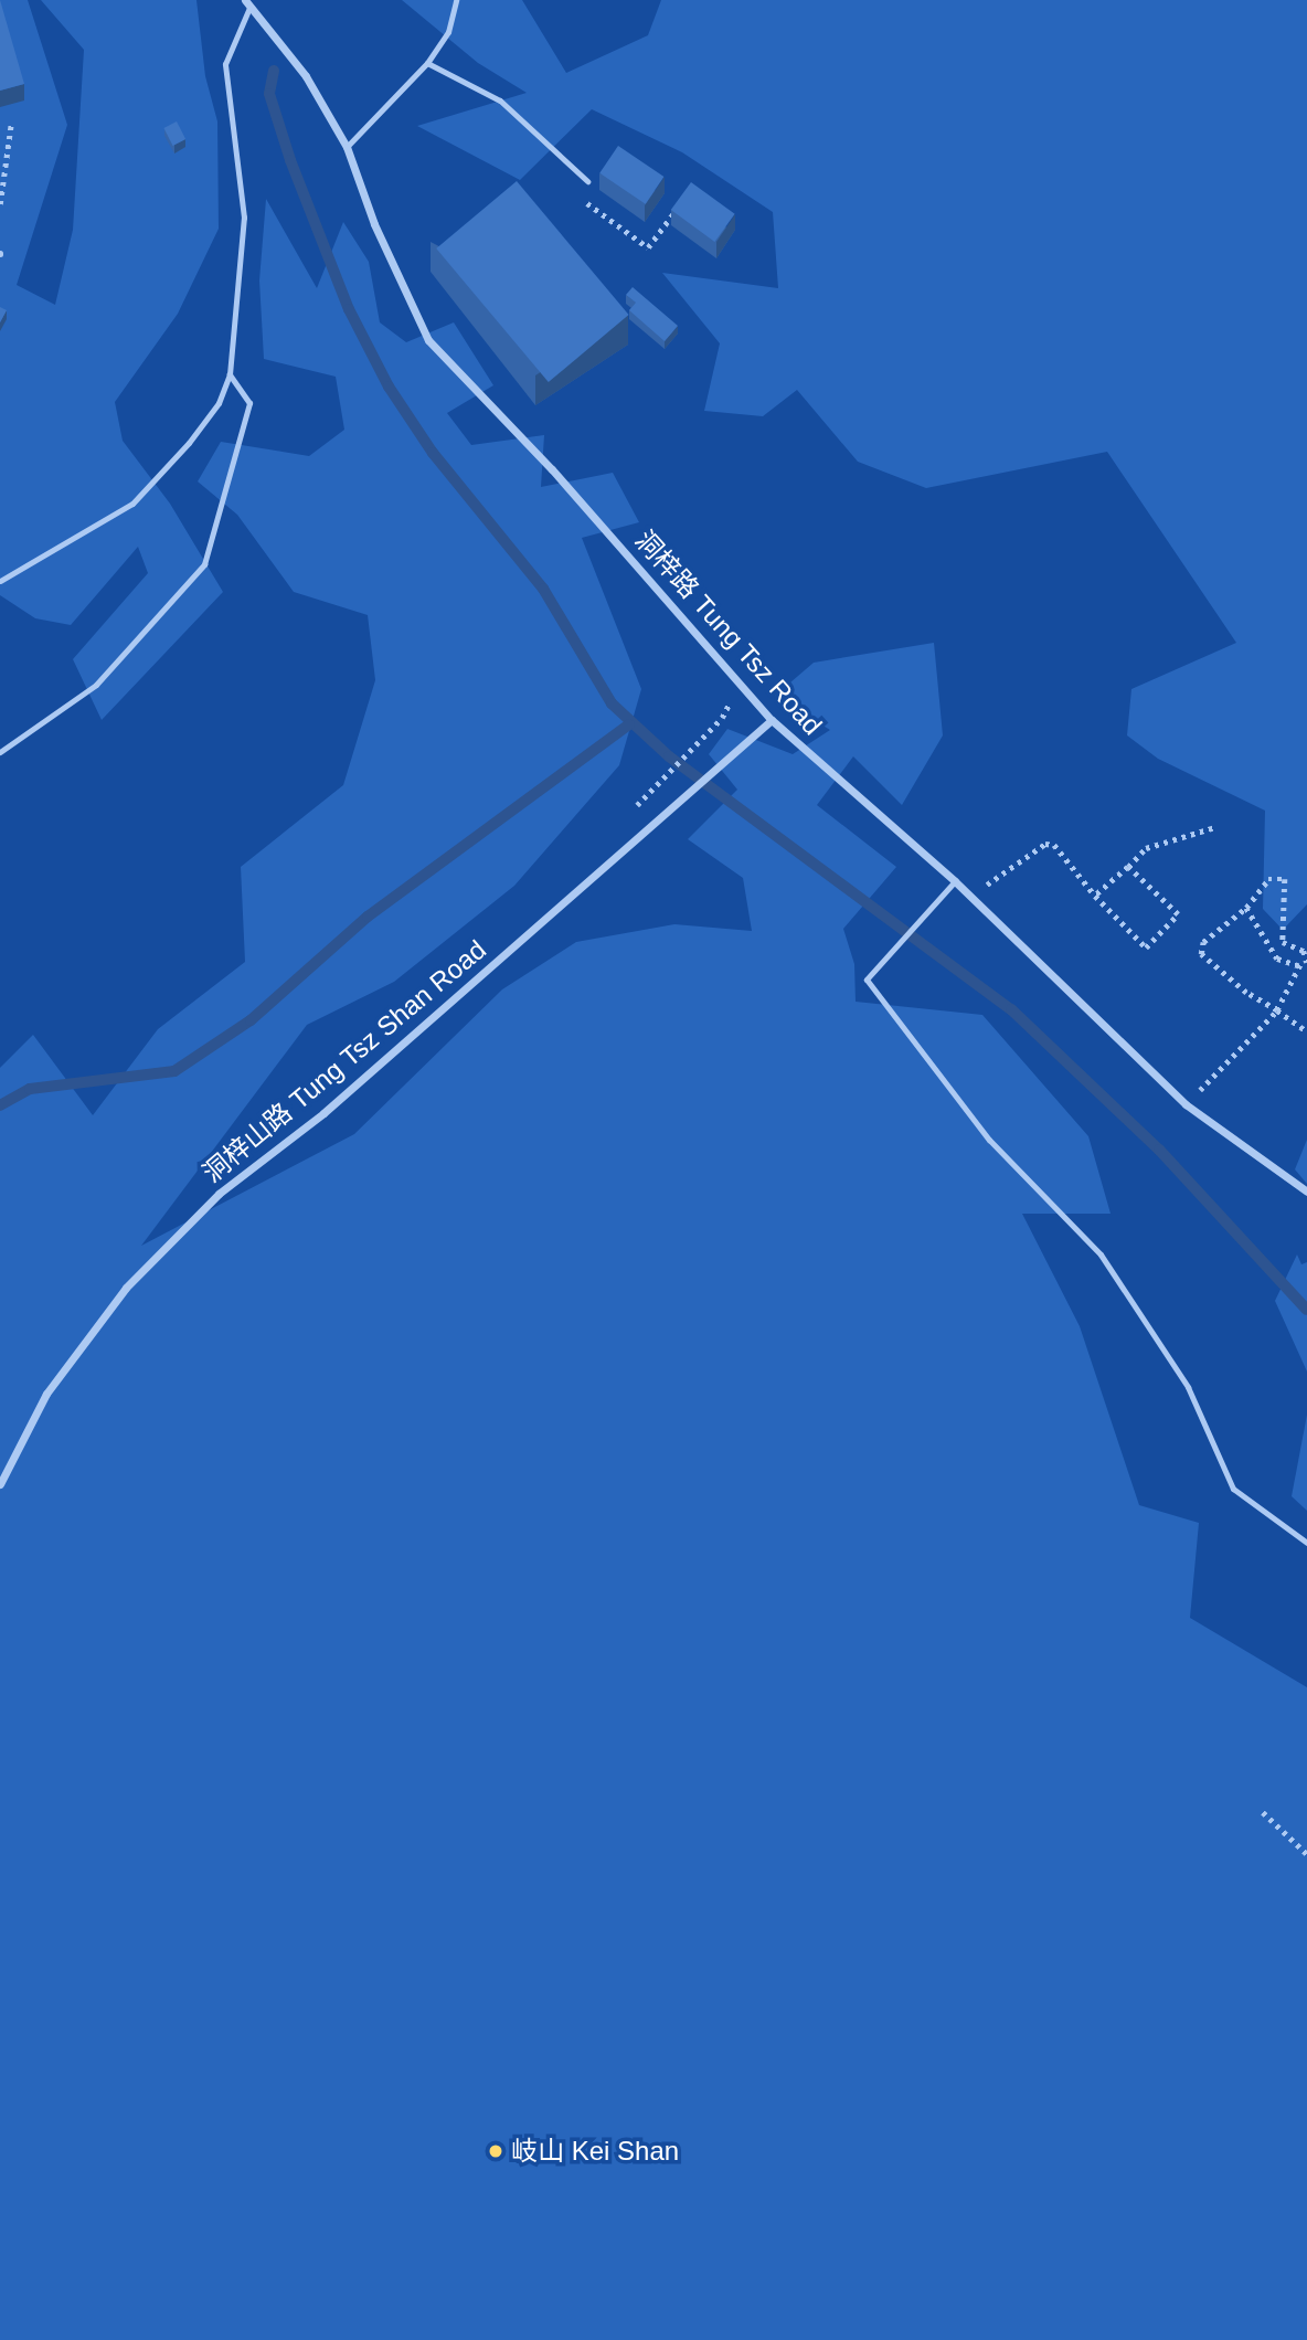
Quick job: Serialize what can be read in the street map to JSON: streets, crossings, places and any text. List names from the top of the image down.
{
  "streets": {
    "street": ["洞梓路 Tung Tsz Road", "洞梓山路 Tung Tsz Shan Road"]
  },
  "crossings": [
    ["洞梓路 Tung Tsz Road", "洞梓山路 Tung Tsz Shan Road"]
  ],
  "places": ["岐山 Kei Shan"]
}
